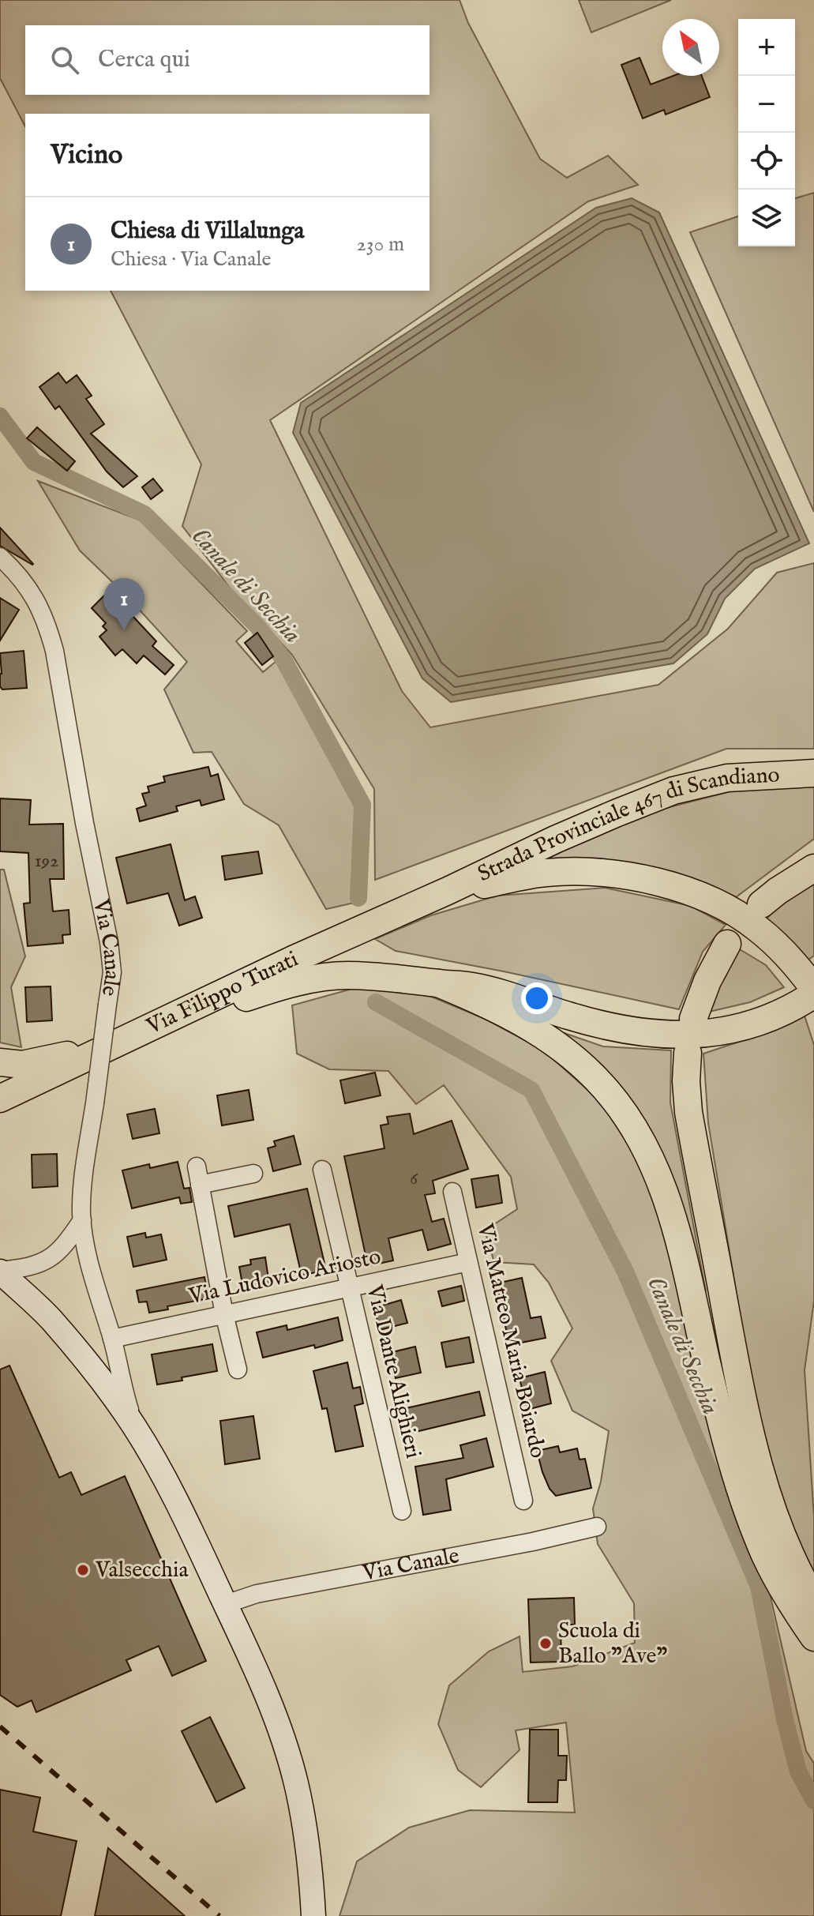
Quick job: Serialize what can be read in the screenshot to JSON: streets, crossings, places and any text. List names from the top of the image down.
{
  "streets": {
    "main road": ["Strada Provinciale 467 di Scandiano", "Via Canale", "Via Filippo Turati"],
    "street": ["Via Ludovico Ariosto", "Via Matteo Maria Boiardo", "Via Dante Alighieri"]
  },
  "crossings": [
    ["Strada Provinciale 467 di Scandiano", "Via Filippo Turati"],
    ["Via Canale", "Via Ludovico Ariosto"],
    ["Via Ludovico Ariosto", "Via Matteo Maria Boiardo"],
    ["Via Ludovico Ariosto", "Via Dante Alighieri"]
  ],
  "water": ["Canale di Secchia"],
  "places": ["Valsecchia", "Scuola di Ballo \"Ave\""],
  "house_numbers": ["192", "6"],
  "north": "top left",
  "page": {
    "map_buttons": ["+", "−"],
    "search": "Cerca qui",
    "heading": "Vicino",
    "list": [
      {
        "mark": "1",
        "name": "Chiesa di Villalunga",
        "note": "Chiesa · Via Canale",
        "value": "230 m"
      }
    ],
    "pins": "1"
  }
}
